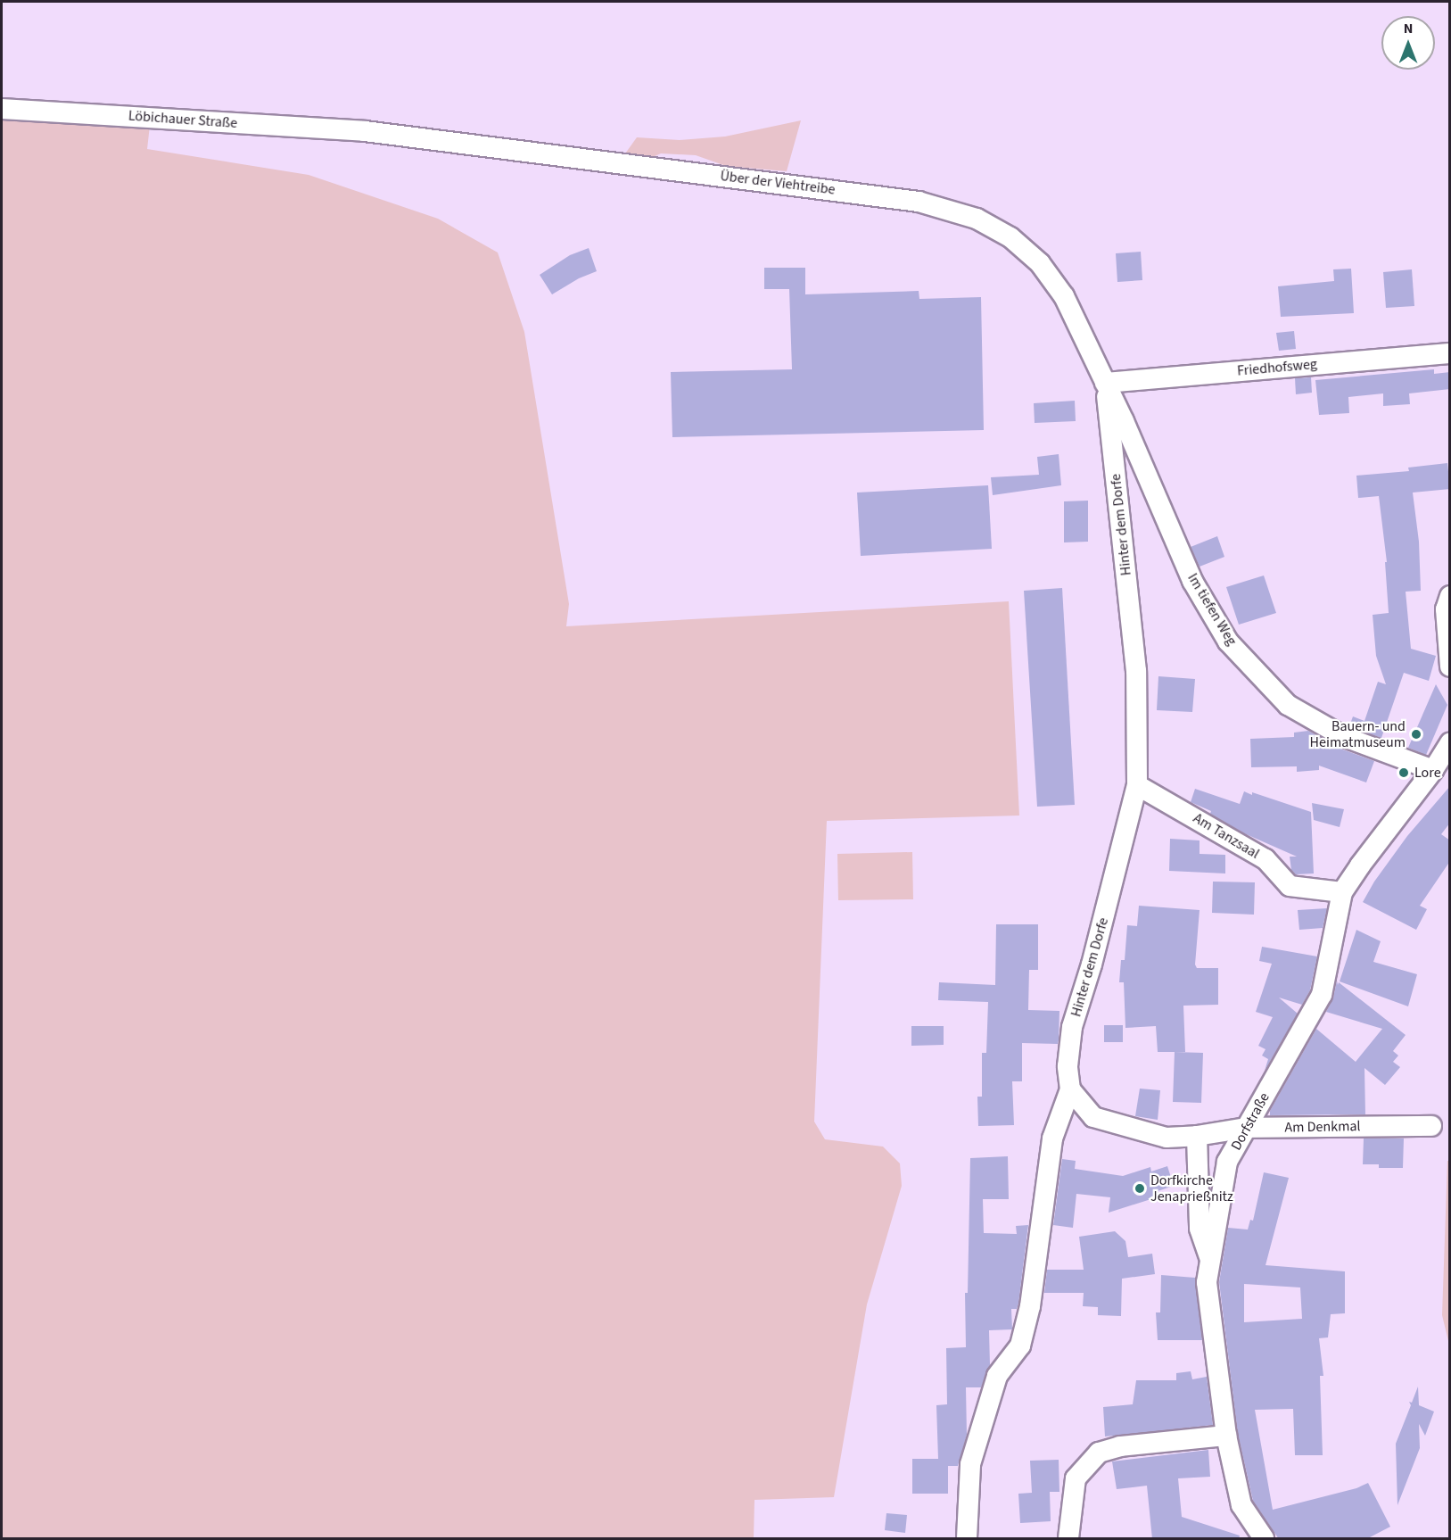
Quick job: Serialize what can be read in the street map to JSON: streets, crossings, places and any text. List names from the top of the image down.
{
  "streets": {
    "street": [
      "Löbichauer Straße",
      "Über der Viehtreibe",
      "Friedhofsweg",
      "Hinter dem Dorfe",
      "Im tiefen Weg",
      "Am Tanzsaal",
      "Dorfstraße",
      "Am Denkmal"
    ]
  },
  "crossings": [
    ["Löbichauer Straße", "Über der Viehtreibe"],
    ["Über der Viehtreibe", "Friedhofsweg"],
    ["Über der Viehtreibe", "Hinter dem Dorfe"],
    ["Über der Viehtreibe", "Im tiefen Weg"],
    ["Friedhofsweg", "Hinter dem Dorfe"],
    ["Friedhofsweg", "Im tiefen Weg"],
    ["Hinter dem Dorfe", "Im tiefen Weg"],
    ["Hinter dem Dorfe", "Am Tanzsaal"],
    ["Hinter dem Dorfe", "Am Denkmal"],
    ["Im tiefen Weg", "Dorfstraße"],
    ["Am Tanzsaal", "Dorfstraße"],
    ["Dorfstraße", "Am Denkmal"]
  ],
  "places": ["Bauern- und Heimatmuseum", "Lore", "Dorfkirche Jenaprießnitz"],
  "north": "top"
}
